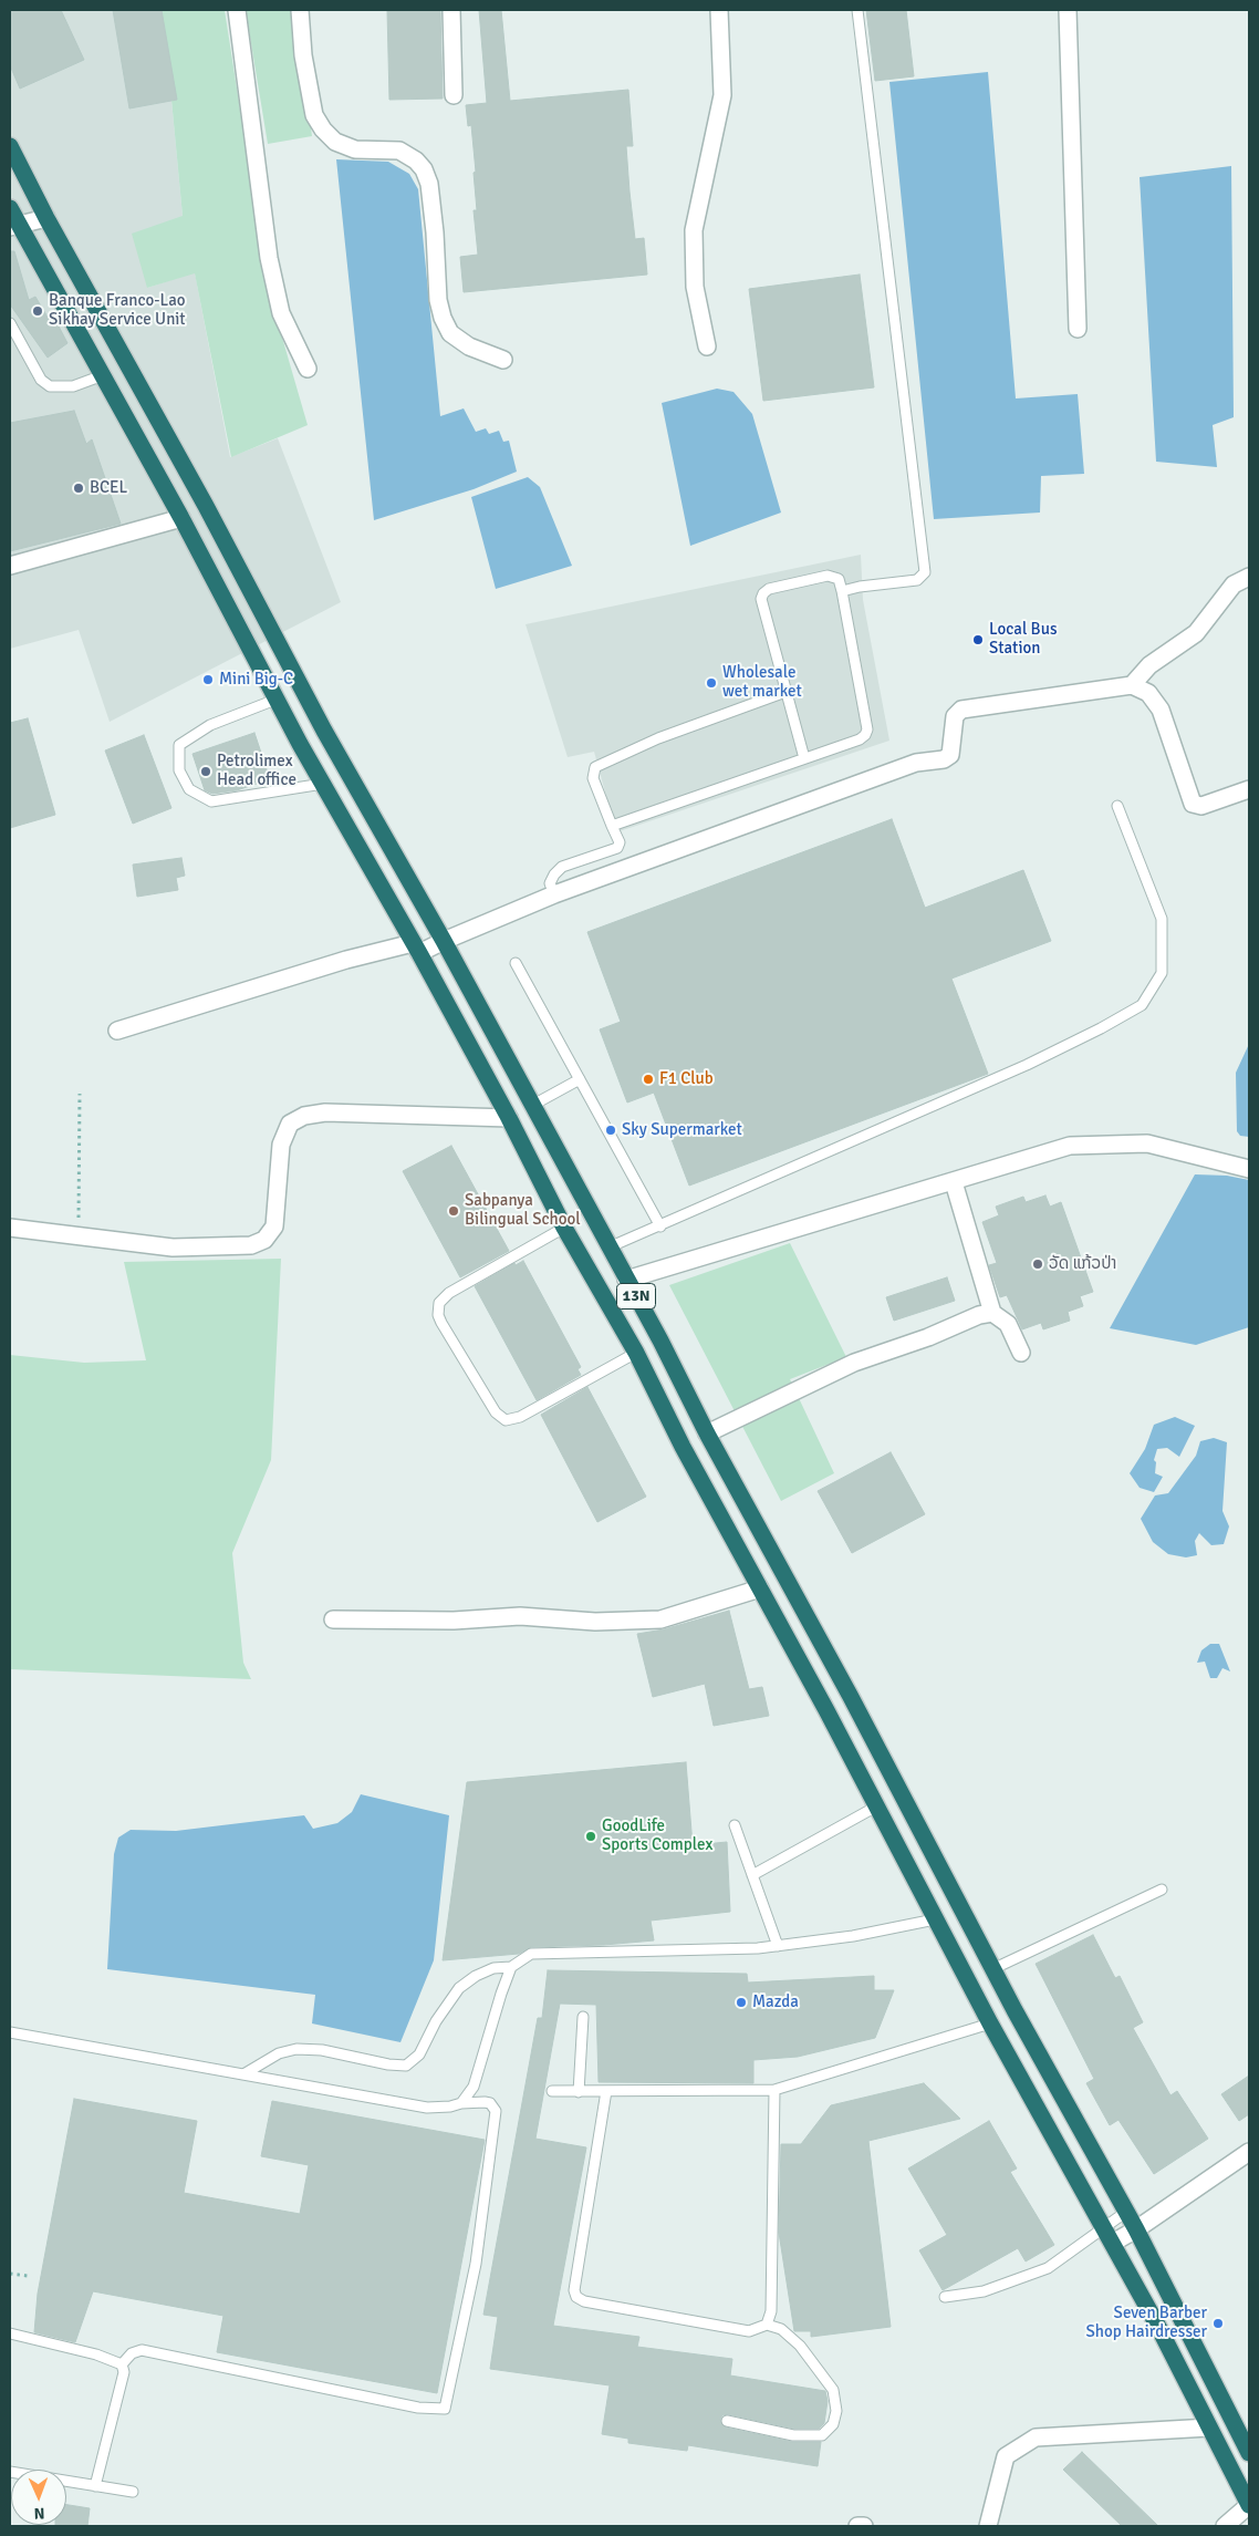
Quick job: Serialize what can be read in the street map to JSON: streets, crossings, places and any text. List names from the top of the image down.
{
  "streets": {
    "highway": ["13N"]
  },
  "places": [
    "Banque Franco-Lao Sikhay Service Unit",
    "BCEL",
    "Local Bus Station",
    "Mini Big-C",
    "Wholesale wet market",
    "Petrolimex Head office",
    "F1 Club",
    "Sky Supermarket",
    "Sabpanya Bilingual School",
    "ວັດ ແກ້ວປ່າ",
    "GoodLife Sports Complex",
    "Mazda",
    "Seven Barber Shop Hairdresser"
  ],
  "north": "bottom"
}
